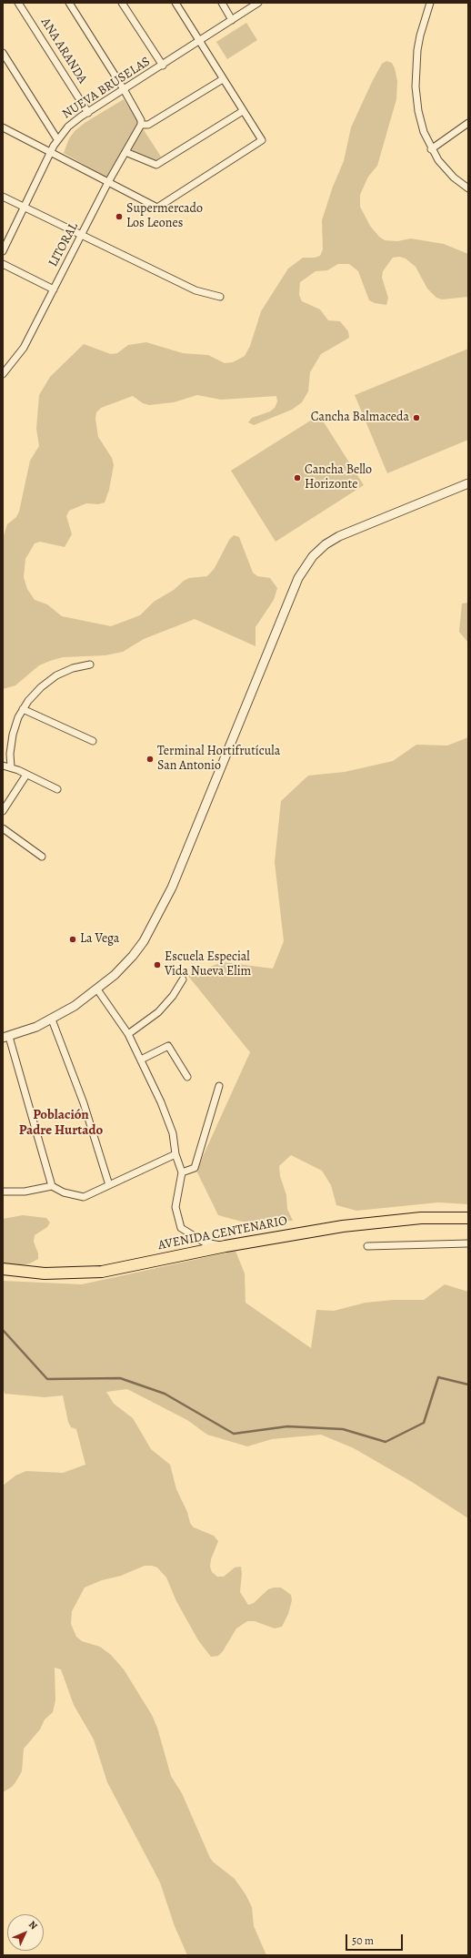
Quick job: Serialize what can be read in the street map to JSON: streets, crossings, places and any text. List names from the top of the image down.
{
  "streets": {
    "main road": ["AVENIDA CENTENARIO"],
    "street": ["ANA ARANDA", "NUEVA BRUSELAS", "LITORAL"]
  },
  "crossings": [
    ["ANA ARANDA", "NUEVA BRUSELAS"]
  ],
  "districts": ["Población Padre Hurtado"],
  "places": [
    "Supermercado Los Leones",
    "Cancha Balmaceda",
    "Cancha Bello Horizonte",
    "Terminal Hortifrutícula San Antonio",
    "La Vega",
    "Escuela Especial Vida Nueva Elim"
  ],
  "scale_bar": "50 m",
  "north": "top right"
}
